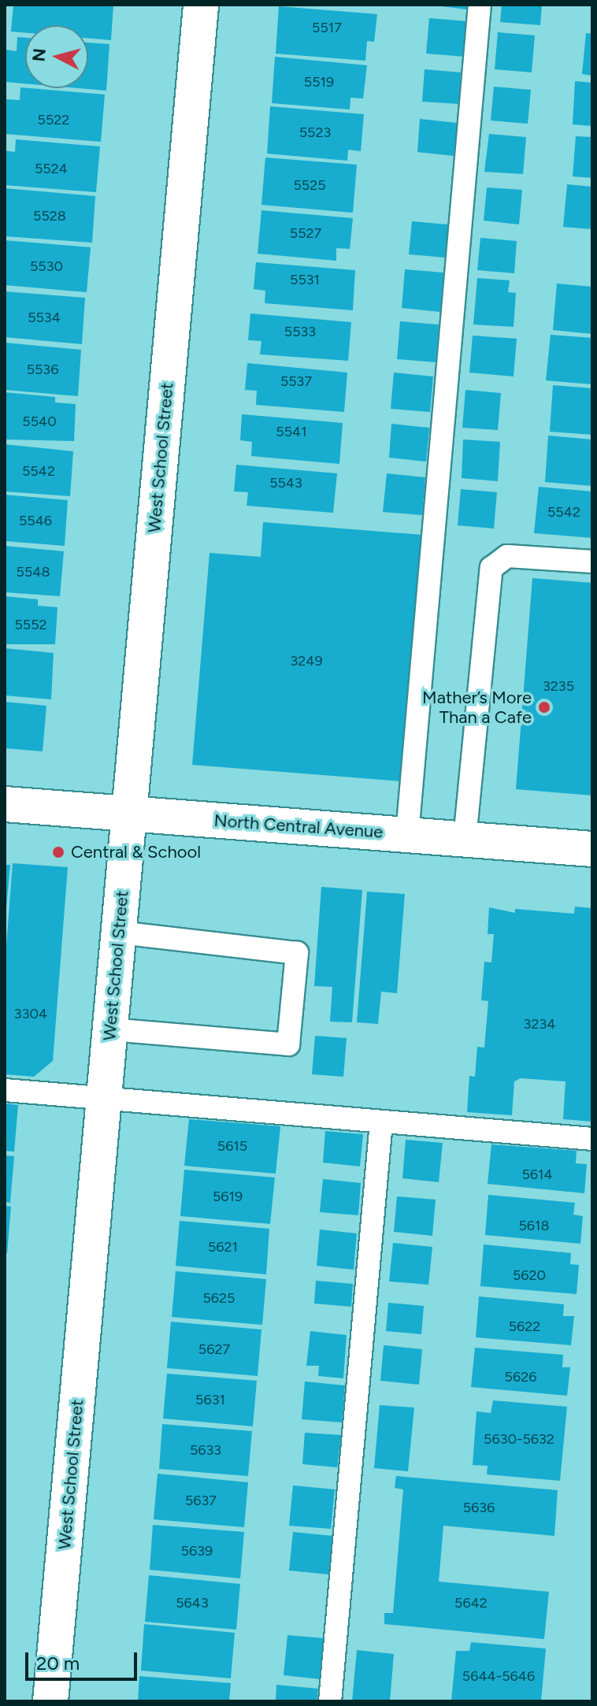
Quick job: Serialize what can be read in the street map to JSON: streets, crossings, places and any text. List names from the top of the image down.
{
  "streets": {
    "street": ["West School Street", "North Central Avenue"]
  },
  "crossings": [
    ["West School Street", "North Central Avenue"]
  ],
  "places": ["Mather’s More Than a Cafe", "Central & School"],
  "house_numbers": [
    "5517",
    "5519",
    "5522",
    "5523",
    "5524",
    "5525",
    "5528",
    "5527",
    "5530",
    "5531",
    "5534",
    "5533",
    "5536",
    "5537",
    "5540",
    "5541",
    "5542",
    "5543",
    "5542",
    "5546",
    "5548",
    "5552",
    "3249",
    "3235",
    "3304",
    "3234",
    "5615",
    "5614",
    "5619",
    "5618",
    "5621",
    "5620",
    "5625",
    "5622",
    "5627",
    "5626",
    "5631",
    "5630-5632",
    "5633",
    "5637",
    "5636",
    "5639",
    "5643",
    "5642",
    "5644-5646"
  ],
  "scale_bar": "20 m",
  "north": "left"
}
